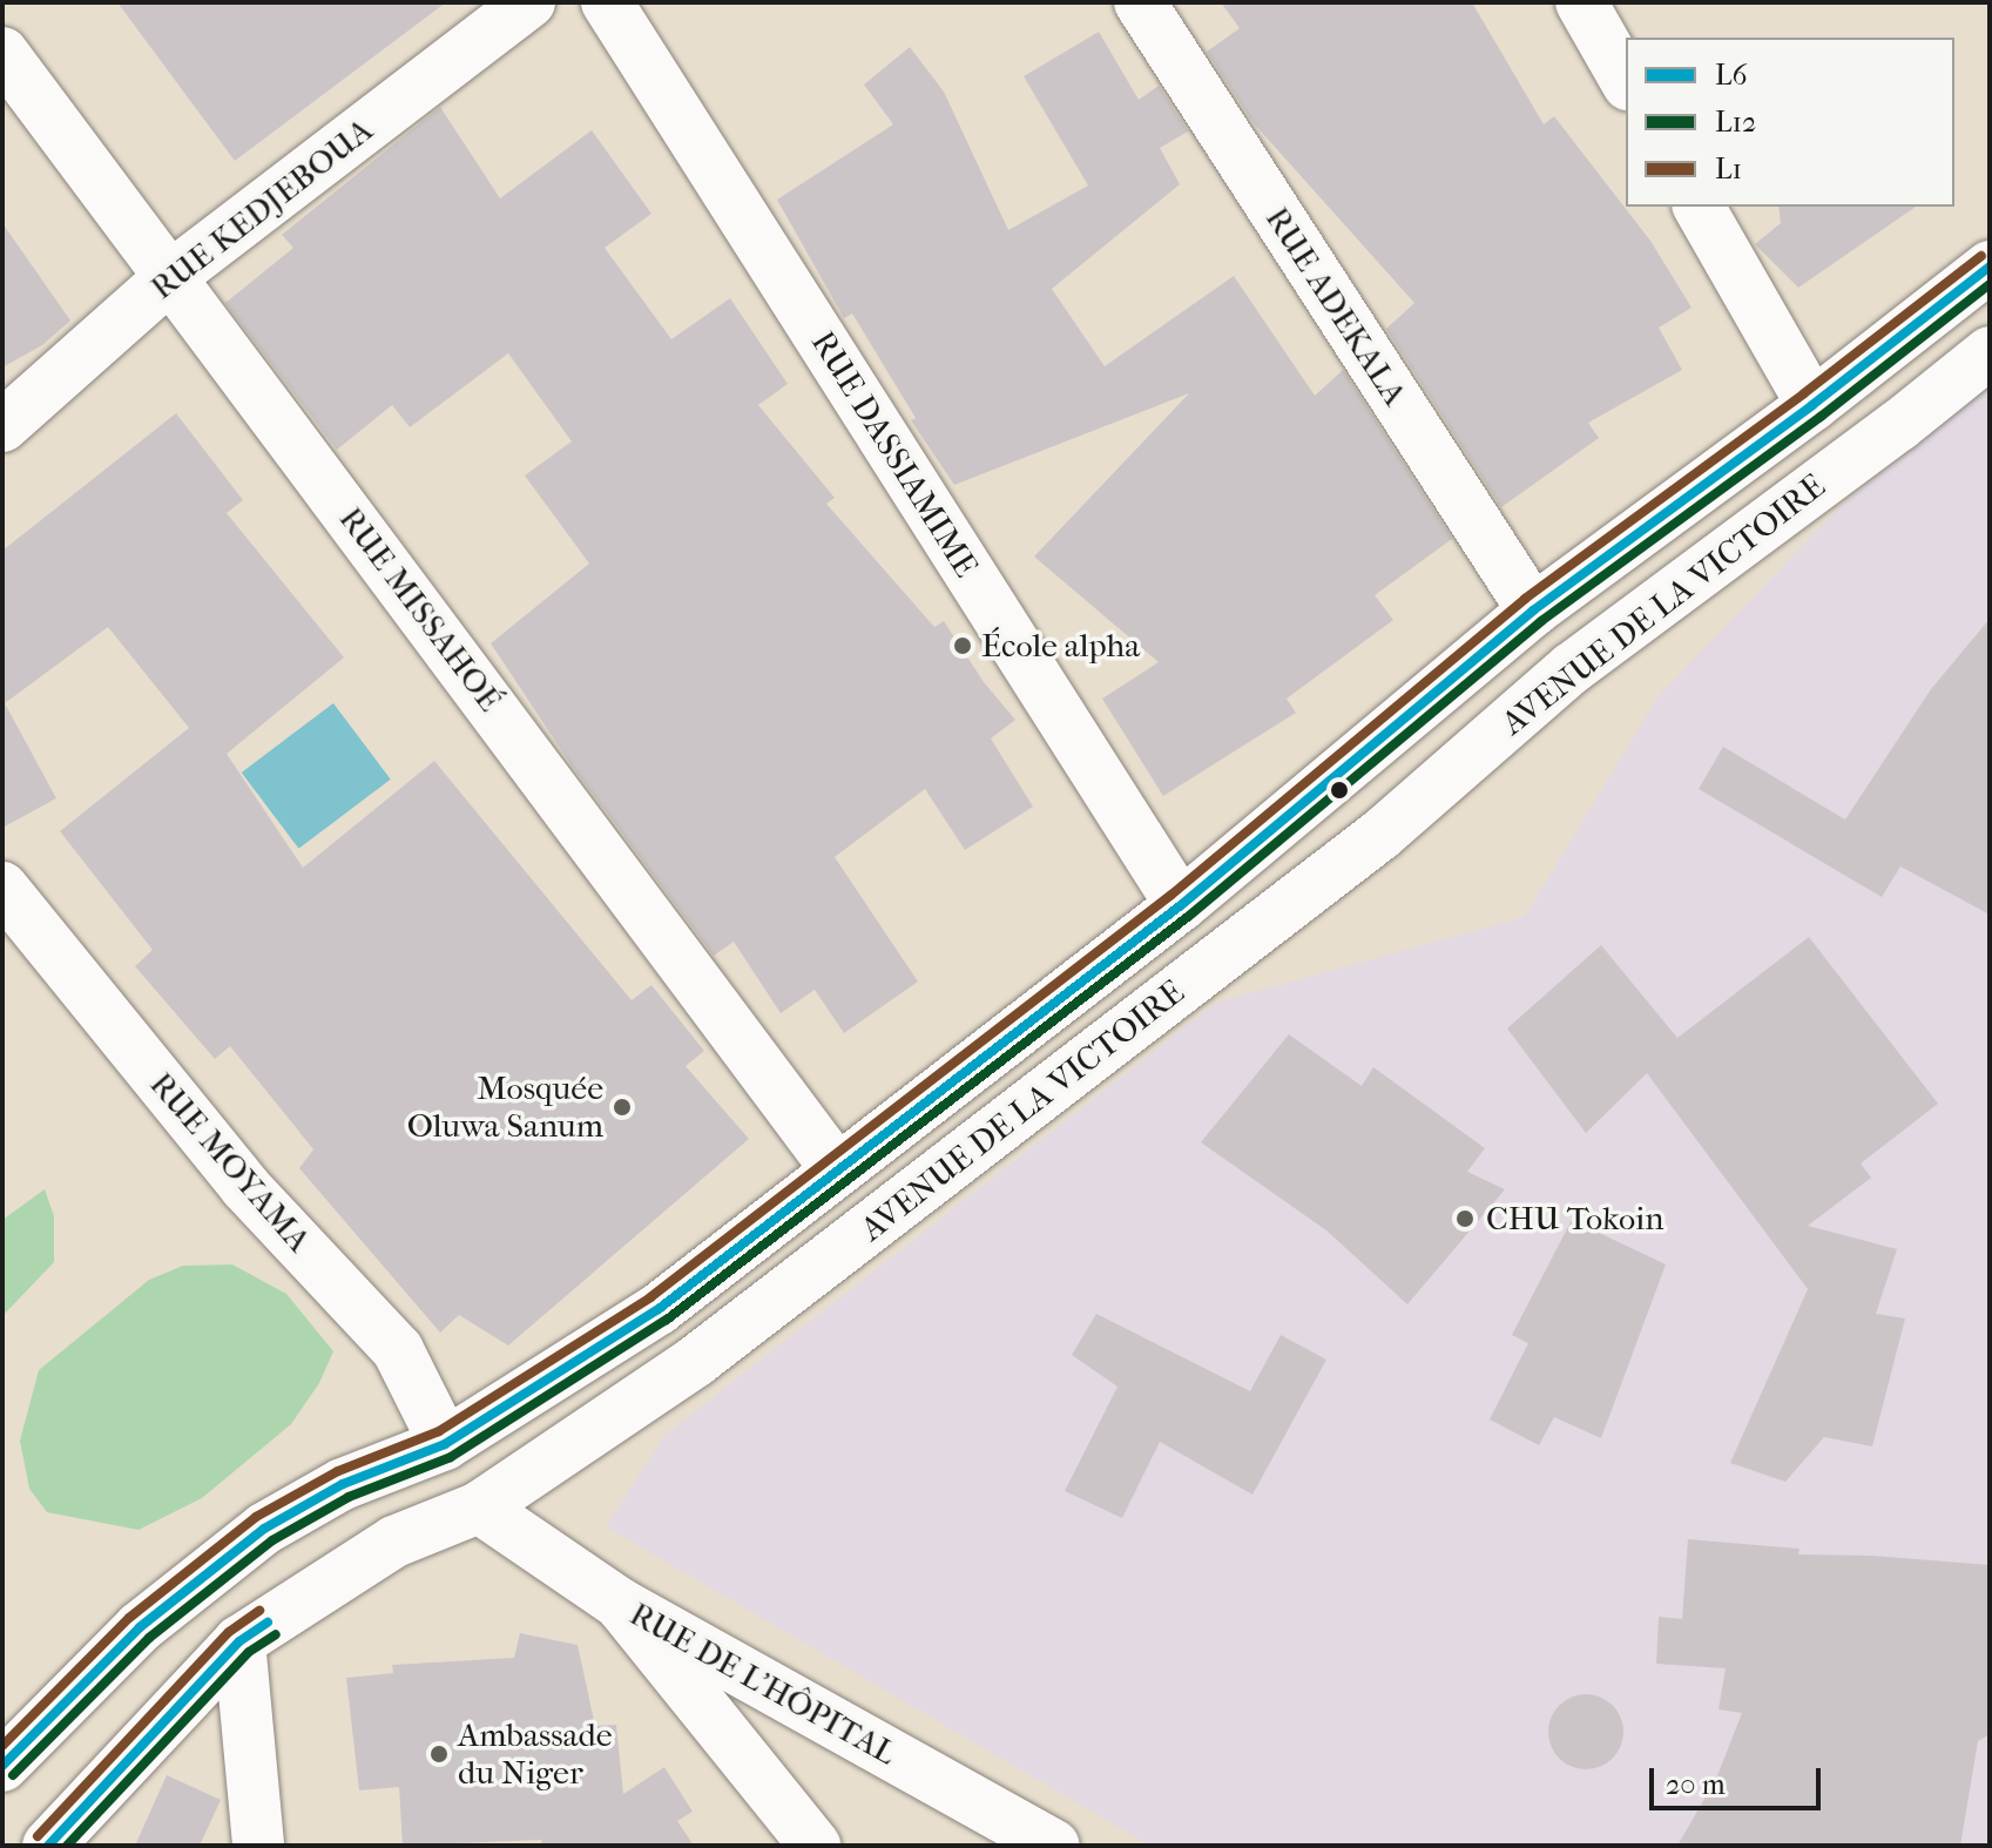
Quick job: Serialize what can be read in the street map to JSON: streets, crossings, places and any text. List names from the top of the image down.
{
  "streets": {
    "main road": [
      "RUE KEDJEBOUA",
      "RUE ADEKALA",
      "RUE DASSIAMIME",
      "AVENUE DE LA VICTOIRE",
      "RUE MISSAHOÉ",
      "RUE MOYAMA",
      "RUE DE L'HÔPITAL"
    ]
  },
  "crossings": [
    ["RUE KEDJEBOUA", "RUE MISSAHOÉ"],
    ["RUE ADEKALA", "AVENUE DE LA VICTOIRE"],
    ["RUE DASSIAMIME", "AVENUE DE LA VICTOIRE"],
    ["AVENUE DE LA VICTOIRE", "RUE MISSAHOÉ"],
    ["AVENUE DE LA VICTOIRE", "RUE MOYAMA"],
    ["AVENUE DE LA VICTOIRE", "RUE DE L'HÔPITAL"],
    ["RUE MOYAMA", "RUE DE L'HÔPITAL"]
  ],
  "places": [
    "École alpha",
    "Mosquée Oluwa Sanum",
    "CHU Tokoin",
    "Ambassade du Niger"
  ],
  "lines": ["transit line L1", "transit line L6", "transit line L12"],
  "legend": ["L6", "L12", "L1"],
  "scale_bar": "20 m"
}
